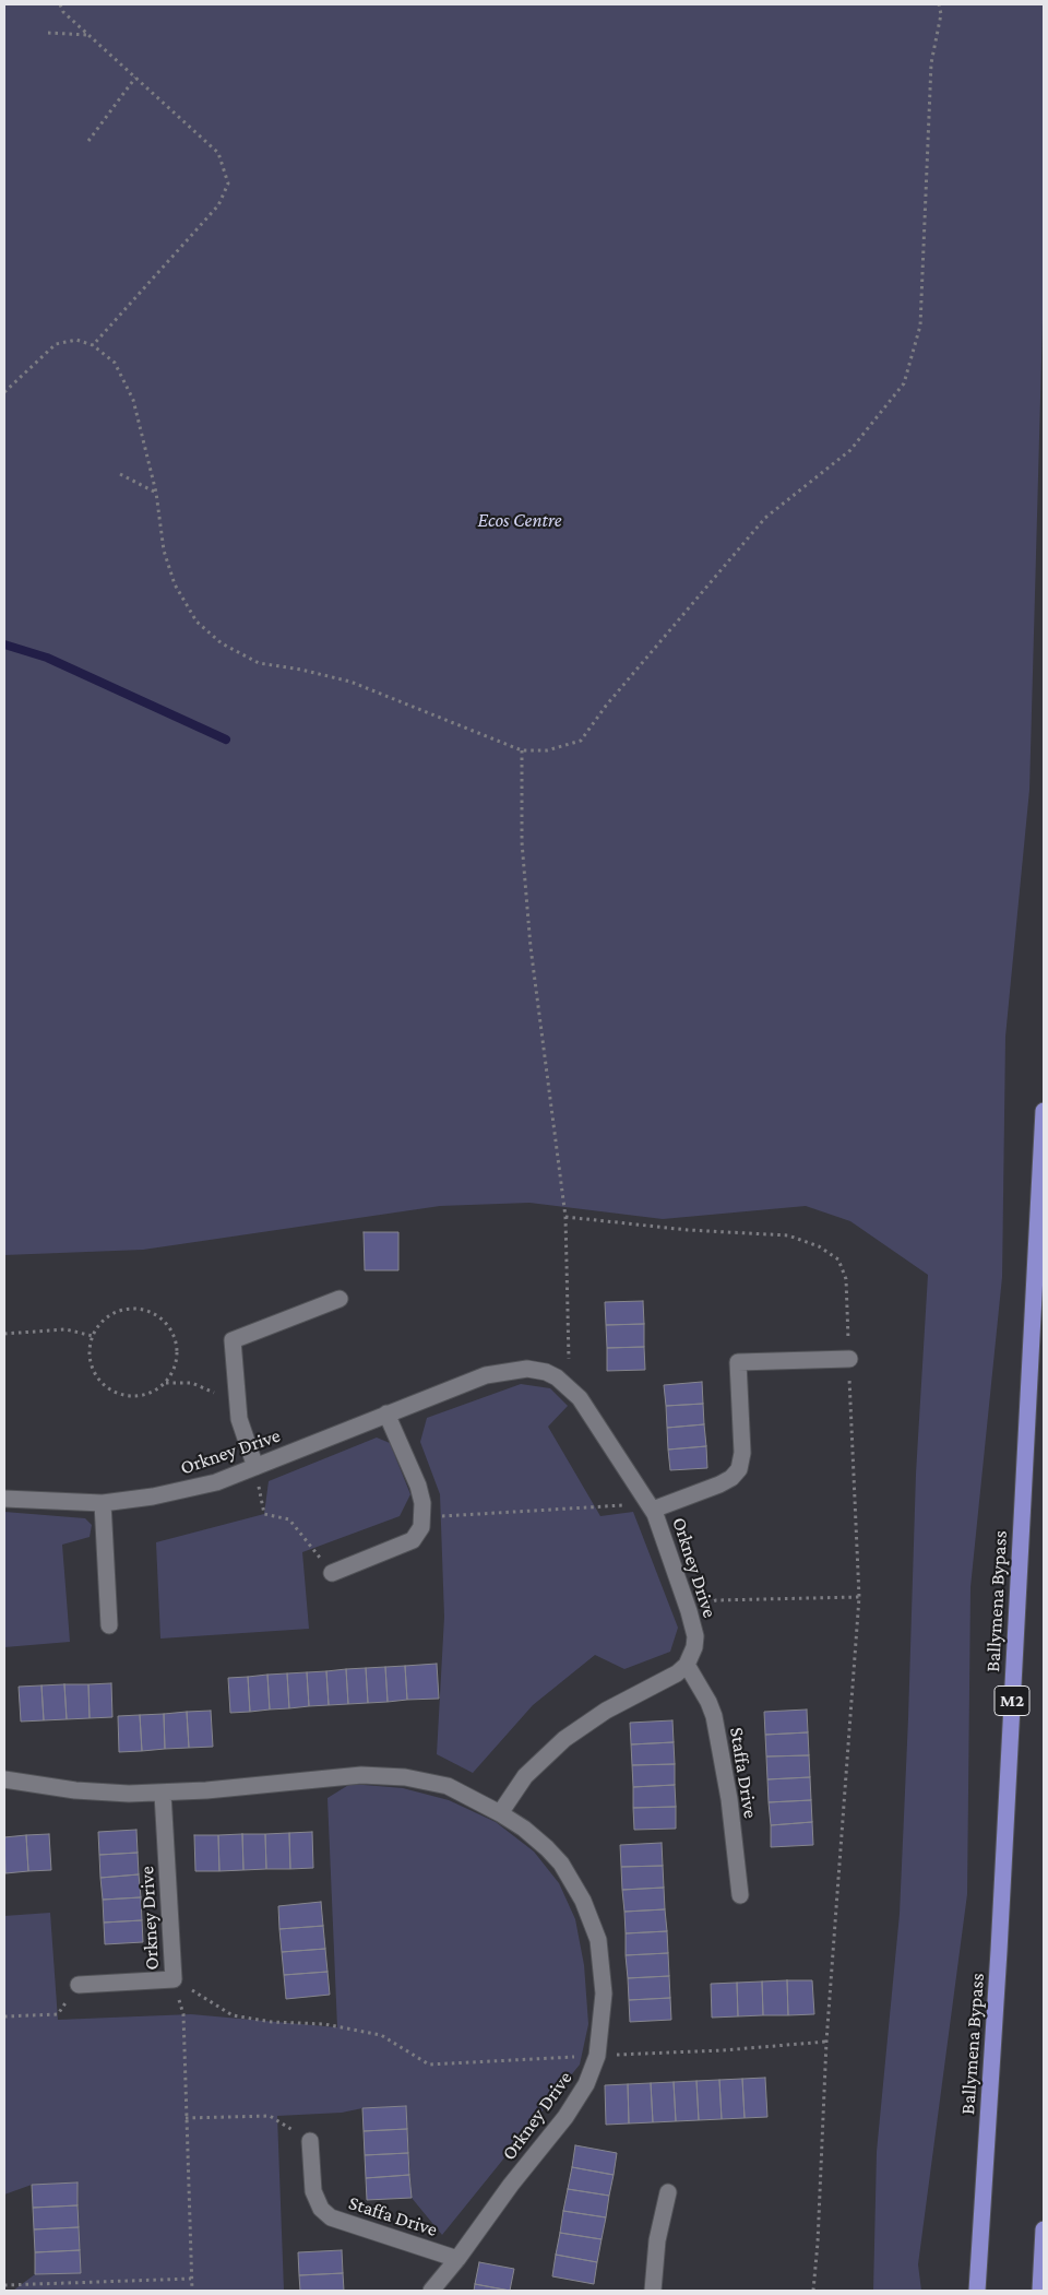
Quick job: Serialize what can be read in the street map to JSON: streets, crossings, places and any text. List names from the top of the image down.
{
  "streets": {
    "highway": ["Ballymena Bypass", "M2"],
    "street": ["Orkney Drive", "Staffa Drive"]
  },
  "crossings": [
    ["Orkney Drive", "Staffa Drive"]
  ],
  "parks": ["Ecos Centre"]
}
